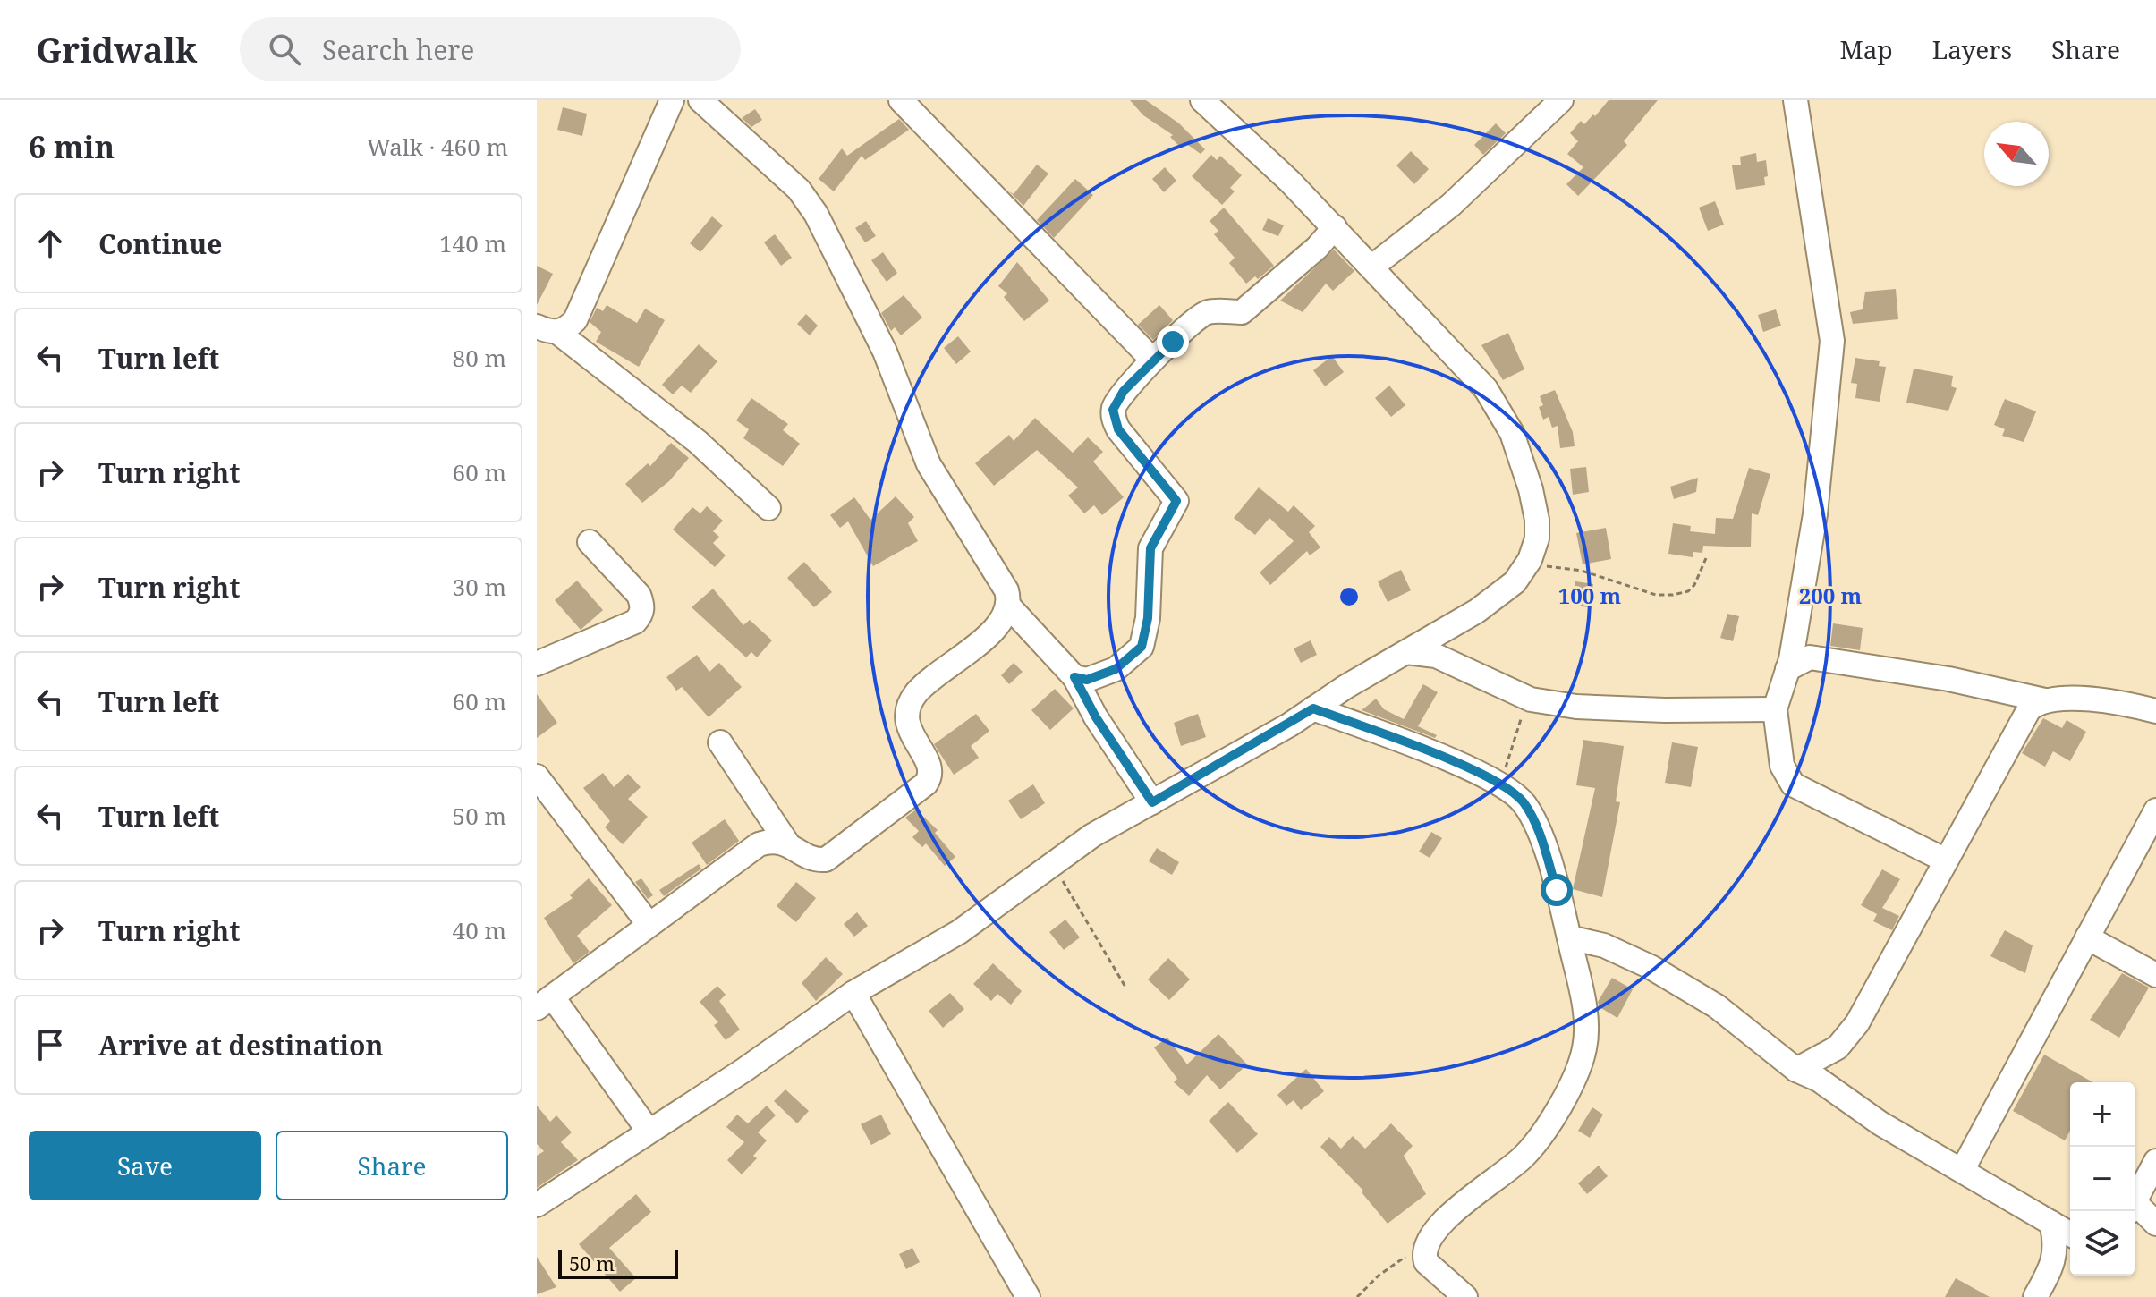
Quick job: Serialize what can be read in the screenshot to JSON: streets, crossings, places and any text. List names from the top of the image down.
{
  "scale_bar": "50 m",
  "north": "top left",
  "page": {
    "header": "Gridwalk",
    "search": "Search here",
    "nav": ["Map", "Layers", "Share"],
    "heading": ["6 min", "Walk · 460 m"],
    "list": [
      ["Continue", "140 m"],
      ["Turn left", "80 m"],
      ["Turn right", "60 m"],
      ["Turn right", "30 m"],
      ["Turn left", "60 m"],
      ["Turn left", "50 m"],
      ["Turn right", "40 m"],
      "Arrive at destination"
    ],
    "map_buttons": ["+", "−"],
    "buttons": ["Save", "Share"],
    "scale": "50 m"
  },
  "rings": ["100 m", "200 m"]
}
